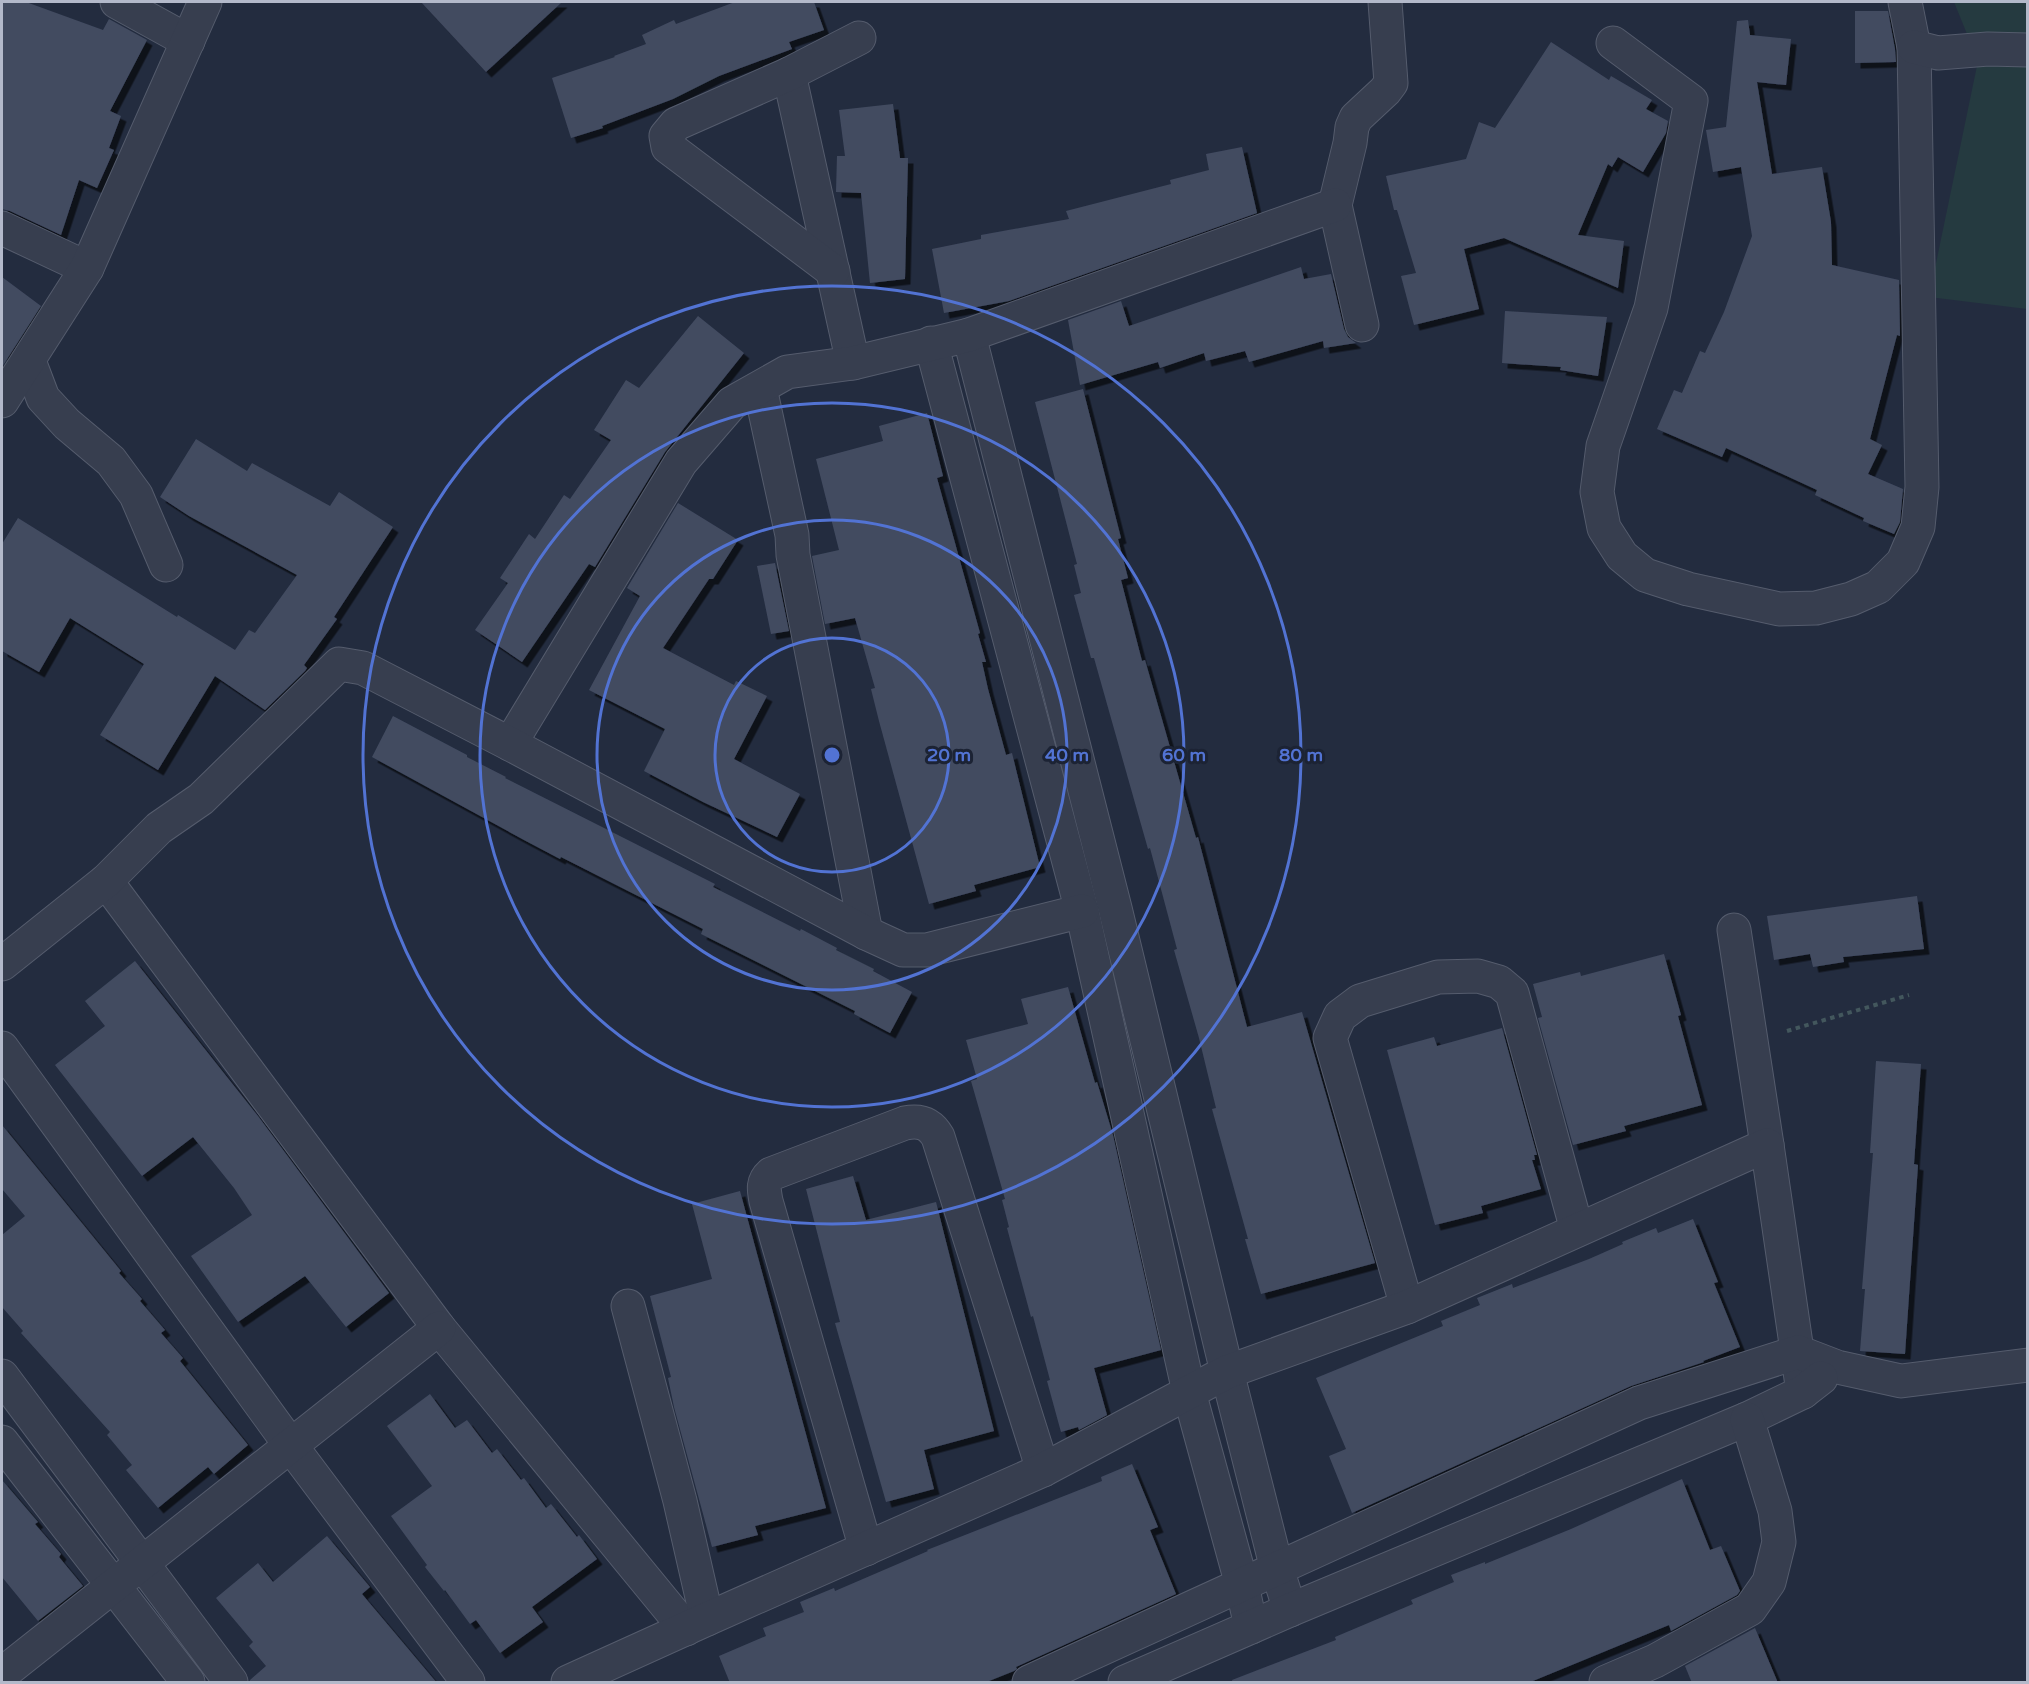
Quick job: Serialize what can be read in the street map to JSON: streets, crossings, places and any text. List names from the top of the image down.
{
  "rings": [
    "20 m",
    "40 m",
    "60 m",
    "80 m"
  ]
}
